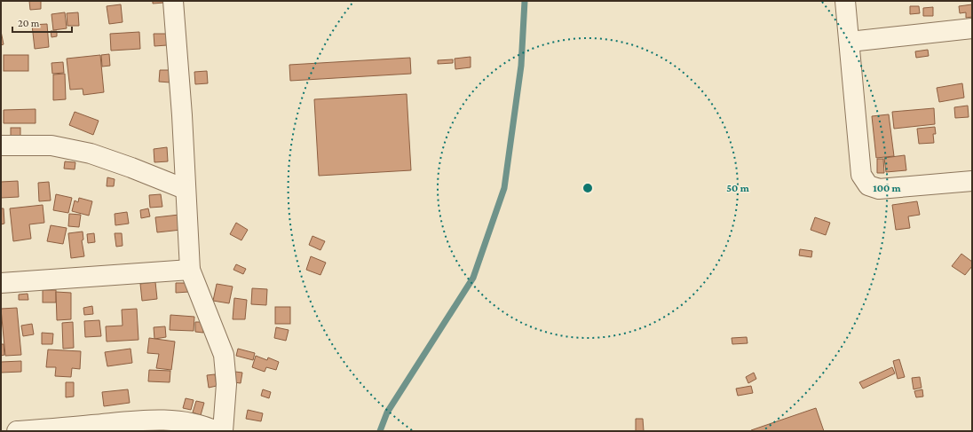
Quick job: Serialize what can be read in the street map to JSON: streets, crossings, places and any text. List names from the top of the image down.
{
  "scale_bar": "20 m",
  "rings": ["50 m", "100 m"]
}
